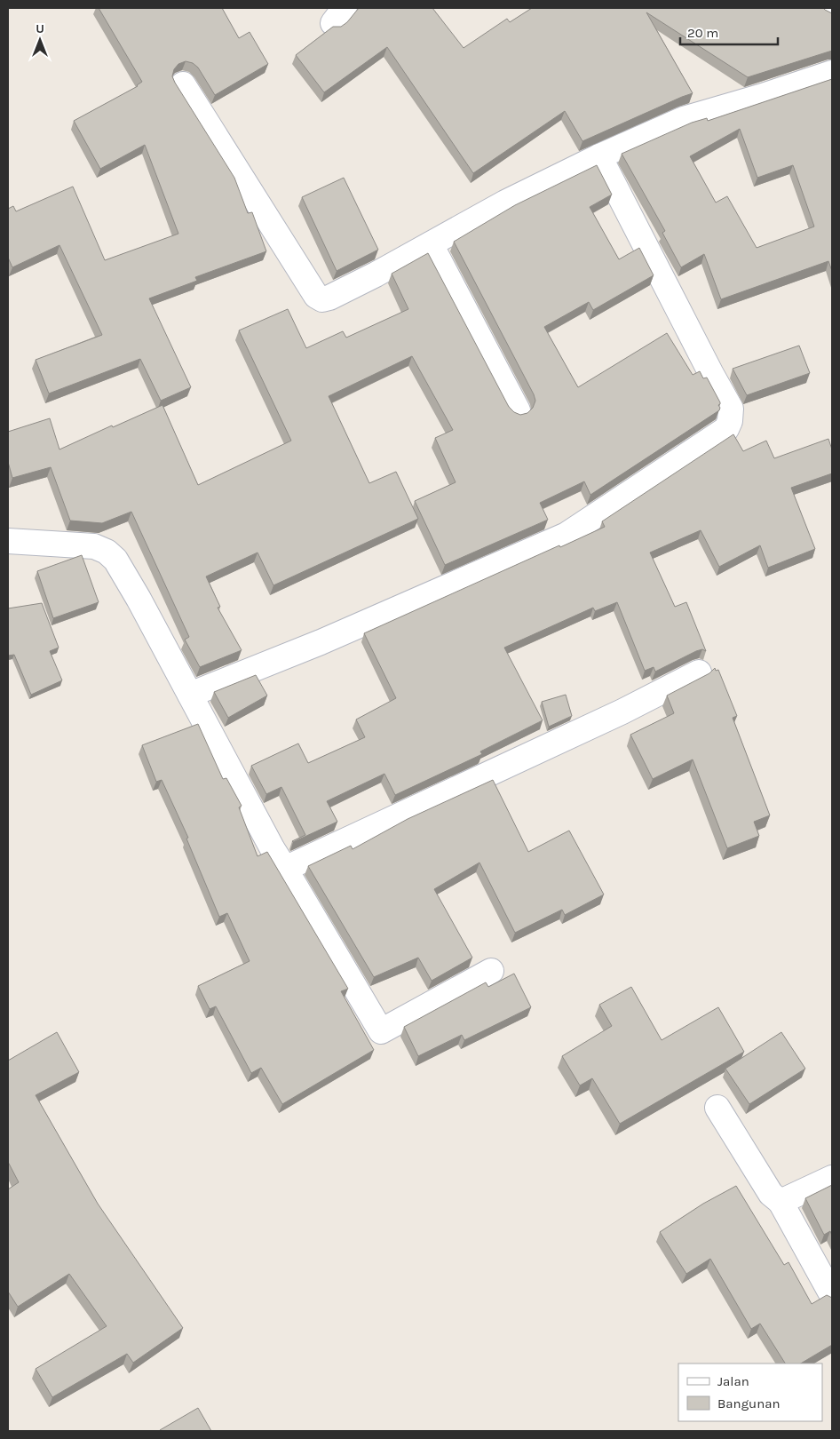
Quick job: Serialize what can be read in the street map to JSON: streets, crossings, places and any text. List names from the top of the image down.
{
  "legend": ["Jalan", "Bangunan"],
  "scale_bar": "20 m",
  "north": "top"
}
